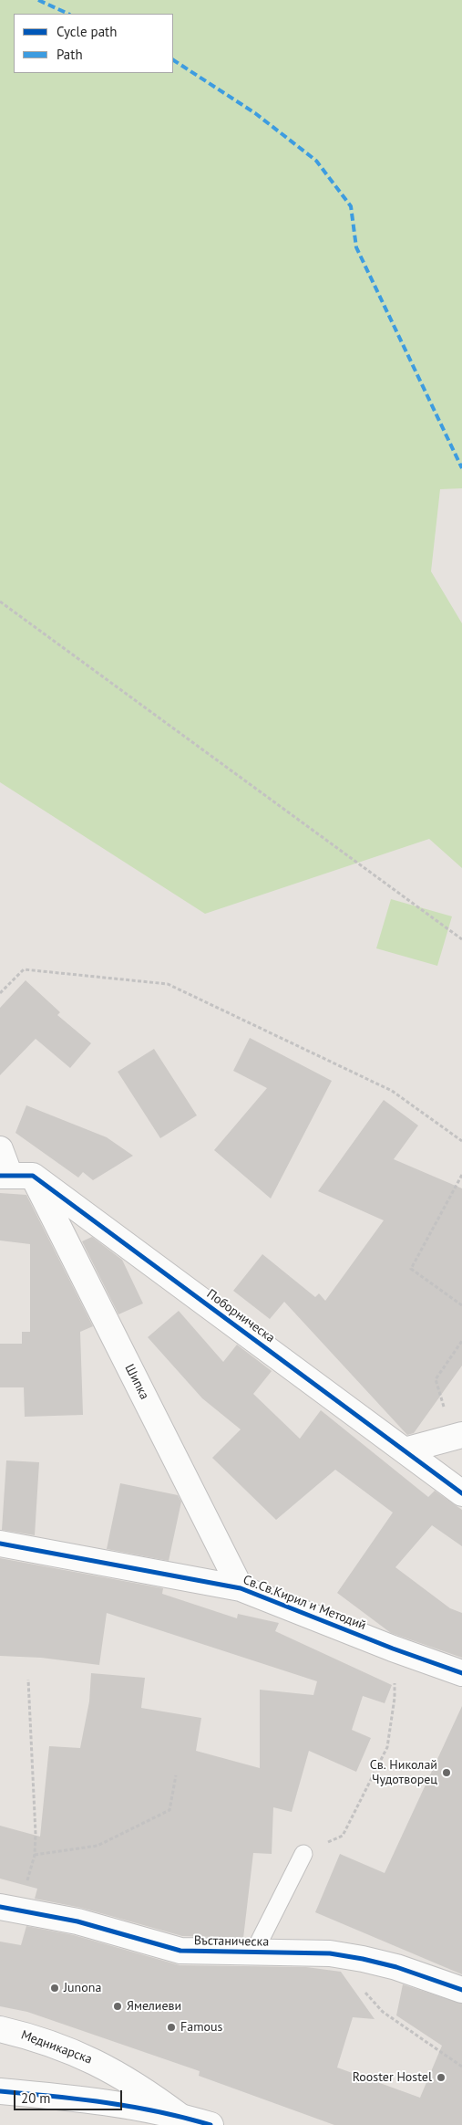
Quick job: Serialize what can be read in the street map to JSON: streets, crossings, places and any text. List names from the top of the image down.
{
  "streets": {
    "street": [
      "Поборническа",
      "Шипка",
      "Св.Св.Кирил и Методий",
      "Въстаническа",
      "Медникарска"
    ]
  },
  "crossings": [
    ["Поборническа", "Шипка"],
    ["Шипка", "Св.Св.Кирил и Методий"]
  ],
  "places": [
    "Св. Николай Чудотворец",
    "Junona",
    "Ямелиеви",
    "Famous",
    "Rooster Hostel"
  ],
  "legend": ["Cycle path", "Path"],
  "scale_bar": "20 m"
}
